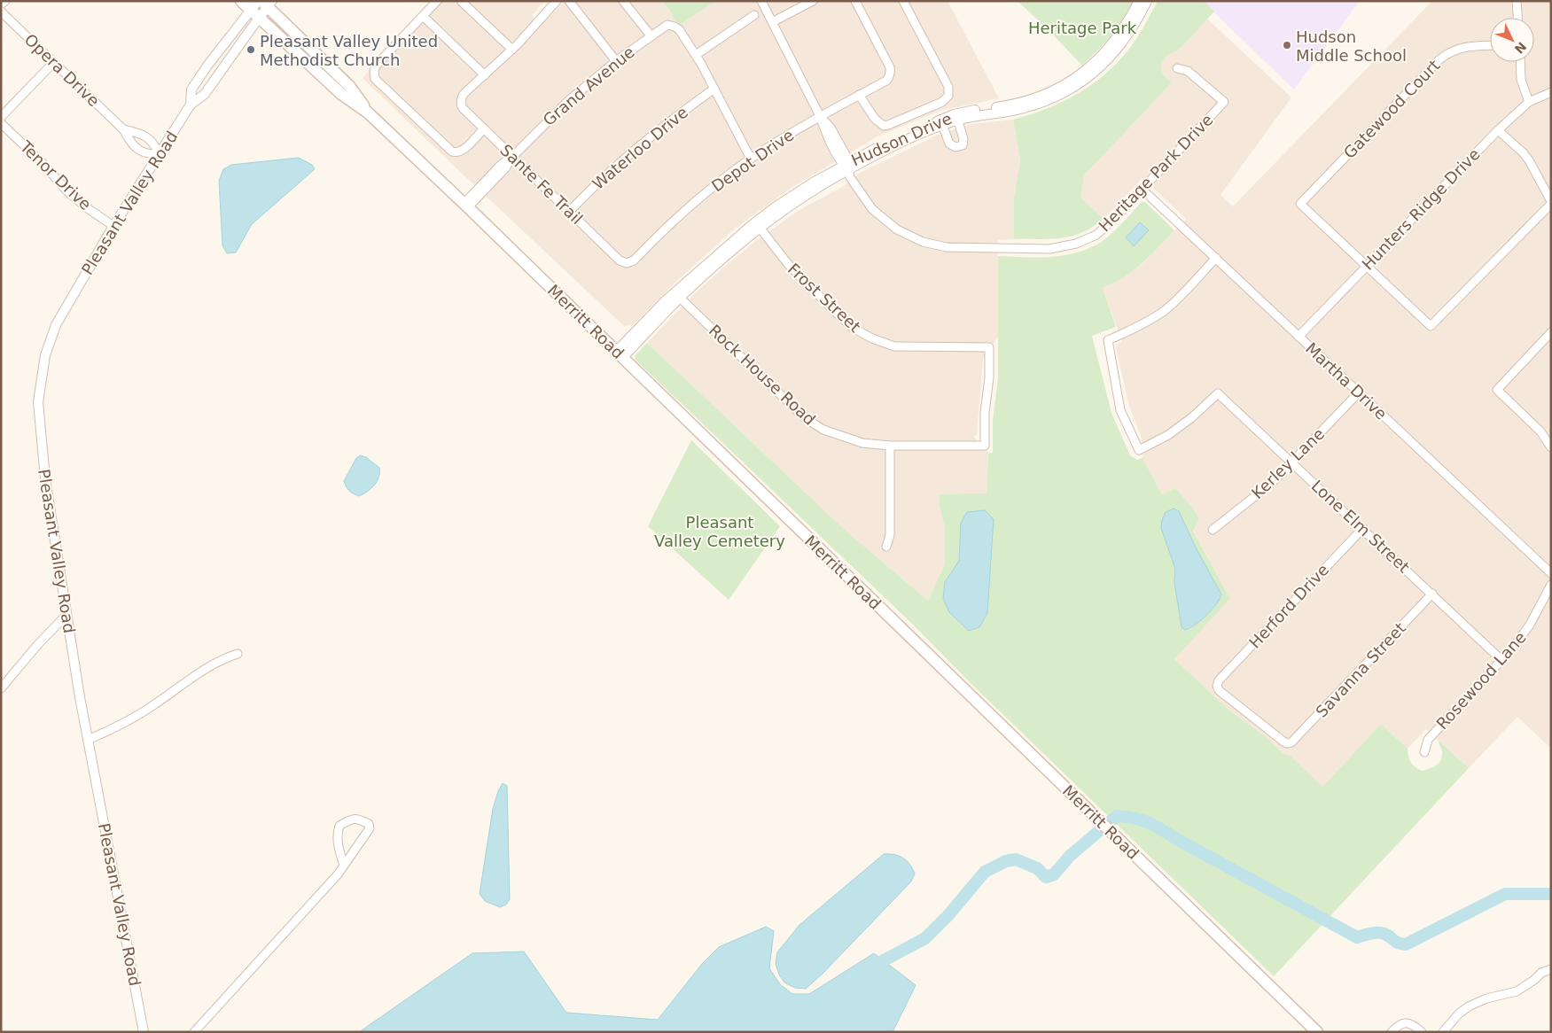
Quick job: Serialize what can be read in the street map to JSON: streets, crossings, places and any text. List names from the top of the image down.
{
  "streets": {
    "main road": ["Merritt Road"],
    "street": [
      "Opera Drive",
      "Grand Avenue",
      "Gatewood Court",
      "Hudson Drive",
      "Waterloo Drive",
      "Depot Drive",
      "Heritage Park Drive",
      "Tenor Drive",
      "Sante Fe Trail",
      "Pleasant Valley Road",
      "Hunters Ridge Drive",
      "Frost Street",
      "Rock House Road",
      "Martha Drive",
      "Kerley Lane",
      "Lone Elm Street",
      "Herford Drive",
      "Savanna Street",
      "Rosewood Lane"
    ]
  },
  "crossings": [
    ["Opera Drive", "Pleasant Valley Road"],
    ["Grand Avenue", "Sante Fe Trail"],
    ["Grand Avenue", "Merritt Road"],
    ["Gatewood Court", "Hunters Ridge Drive"],
    ["Hudson Drive", "Heritage Park Drive"],
    ["Hudson Drive", "Frost Street"],
    ["Hudson Drive", "Merritt Road"],
    ["Hudson Drive", "Rock House Road"],
    ["Waterloo Drive", "Sante Fe Trail"],
    ["Depot Drive", "Heritage Park Drive"],
    ["Depot Drive", "Sante Fe Trail"],
    ["Heritage Park Drive", "Martha Drive"],
    ["Tenor Drive", "Pleasant Valley Road"],
    ["Pleasant Valley Road", "Merritt Road"],
    ["Hunters Ridge Drive", "Martha Drive"],
    ["Frost Street", "Rock House Road"],
    ["Martha Drive", "Kerley Lane"],
    ["Martha Drive", "Lone Elm Street"],
    ["Kerley Lane", "Lone Elm Street"],
    ["Lone Elm Street", "Herford Drive"],
    ["Lone Elm Street", "Savanna Street"],
    ["Lone Elm Street", "Rosewood Lane"],
    ["Herford Drive", "Savanna Street"]
  ],
  "parks": ["Heritage Park", "Pleasant Valley Cemetery"],
  "places": ["Hudson Middle School", "Pleasant Valley United Methodist Church"],
  "north": "bottom right"
}
